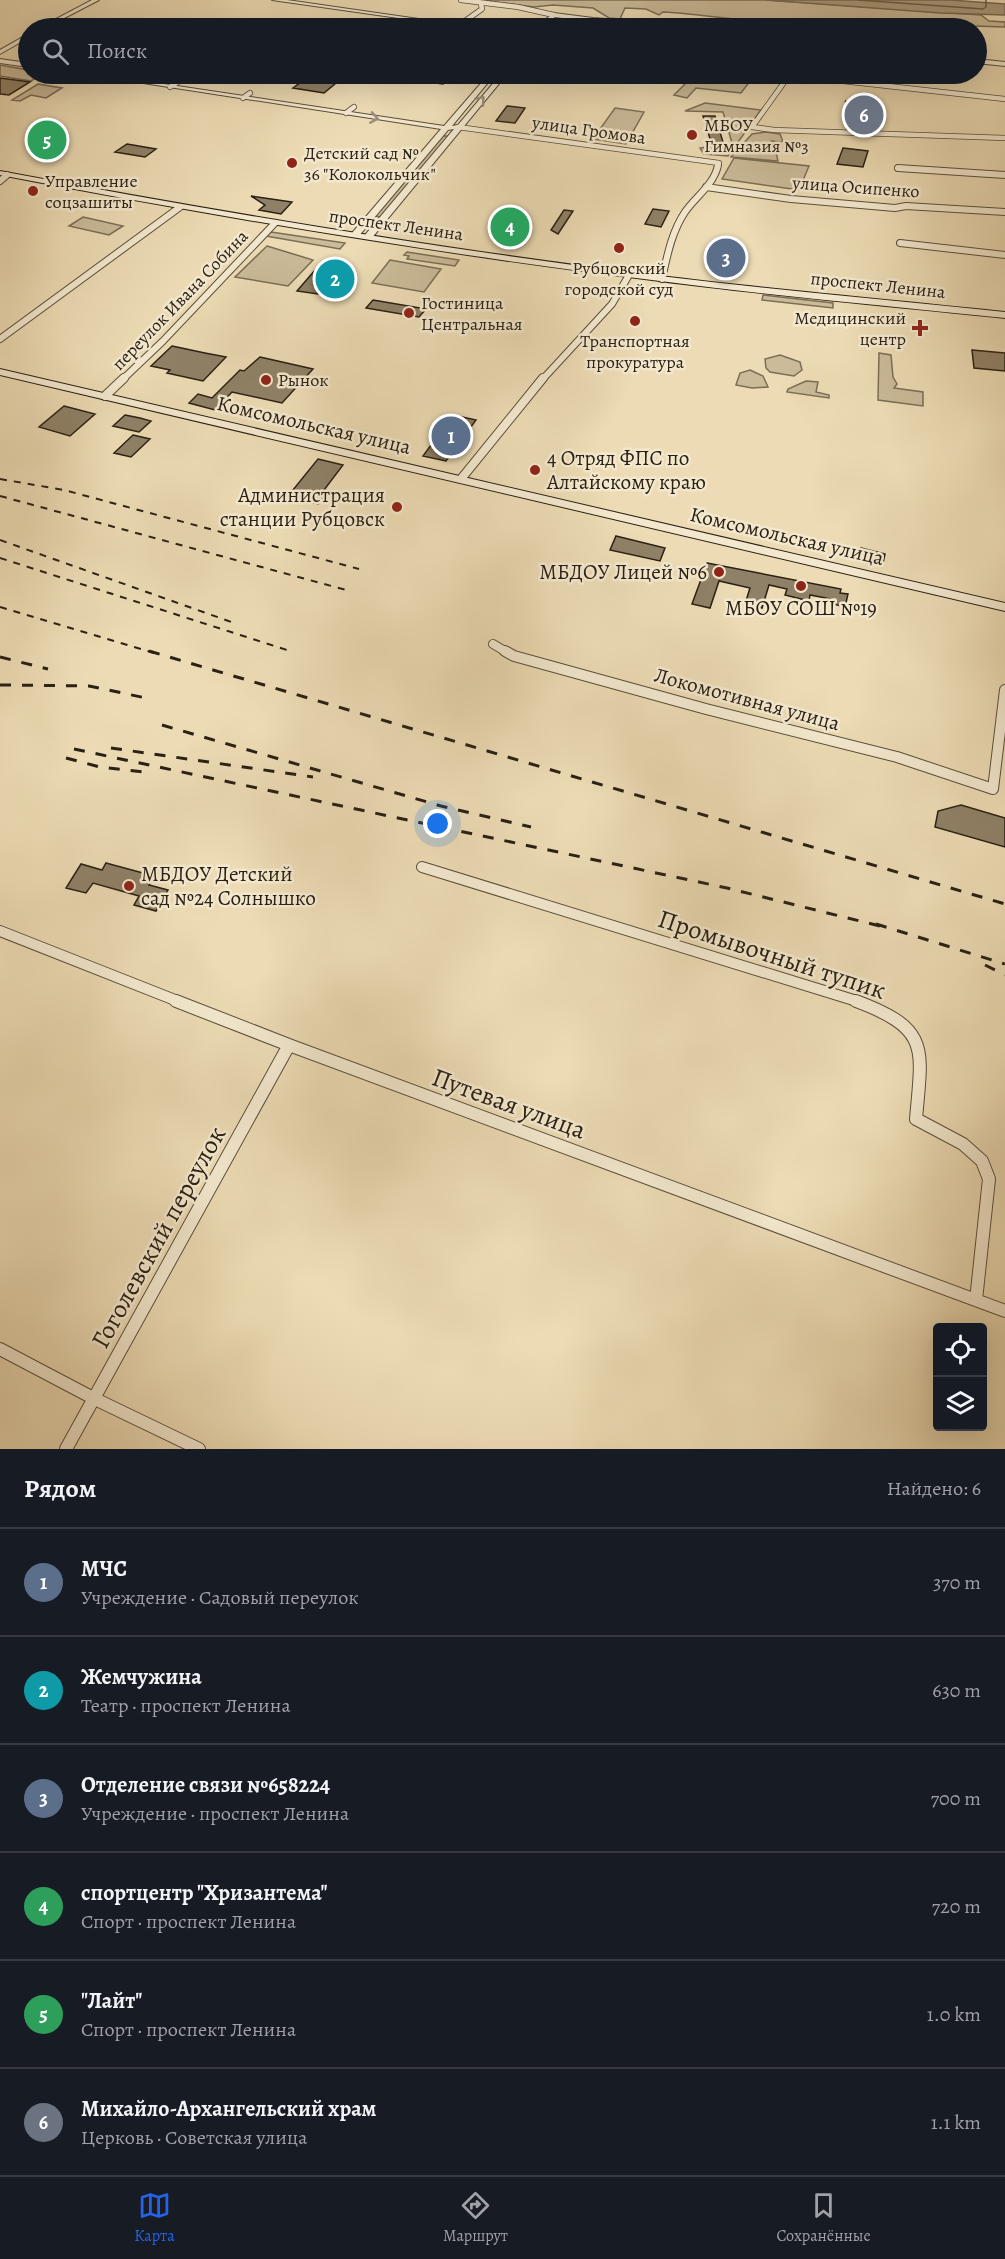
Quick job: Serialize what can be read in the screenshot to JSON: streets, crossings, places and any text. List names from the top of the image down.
{
  "streets": {
    "main road": ["проспект Ленина", "Комсомольская улица"],
    "street": [
      "улица Громова",
      "улица Осипенко",
      "переулок Ивана Собина",
      "Локомотивная улица",
      "Промывочный тупик",
      "Путевая улица",
      "Гоголевский переулок"
    ]
  },
  "crossings": [
    ["улица Громова", "улица Осипенко"],
    ["проспект Ленина", "переулок Ивана Собина"],
    ["переулок Ивана Собина", "Комсомольская улица"],
    ["Промывочный тупик", "Путевая улица"],
    ["Путевая улица", "Гоголевский переулок"]
  ],
  "places": {
    "other": [
      "МБОУ Гимназия №3",
      "Детский сад № 36 \"Колокольчик\"",
      "Управление соцзашиты",
      "Рубцовский городской суд",
      "Гостиница Центральная",
      "Транспортная прокуратура",
      "Рынок",
      "4 Отряд ФПС по Алтайскому краю",
      "Администрация станции Рубцовск",
      "МБДОУ Лицей №6",
      "МБОУ СОШ №19",
      "МБДОУ Детский сад №24 Солнышко"
    ],
    "health": ["Медицинский центр"]
  },
  "page": {
    "search": "Поиск",
    "pins": [
      "6",
      "5",
      "4",
      "3",
      "2",
      "1"
    ],
    "heading": ["Рядом", "Найдено: 6"],
    "list": [
      {
        "mark": "1",
        "name": "МЧС",
        "note": "Учреждение · Садовый переулок",
        "value": "370 m"
      },
      {
        "mark": "2",
        "name": "Жемчужина",
        "note": "Театр · проспект Ленина",
        "value": "630 m"
      },
      {
        "mark": "3",
        "name": "Отделение связи №658224",
        "note": "Учреждение · проспект Ленина",
        "value": "700 m"
      },
      {
        "mark": "4",
        "name": "спортцентр \"Хризантема\"",
        "note": "Спорт · проспект Ленина",
        "value": "720 m"
      },
      {
        "mark": "5",
        "name": "\"Лайт\"",
        "note": "Спорт · проспект Ленина",
        "value": "1.0 km"
      },
      {
        "mark": "6",
        "name": "Михайло-Архангельский храм",
        "note": "Церковь · Советская улица",
        "value": "1.1 km"
      }
    ],
    "nav": ["Карта", "Маршрут", "Сохранённые"]
  }
}
